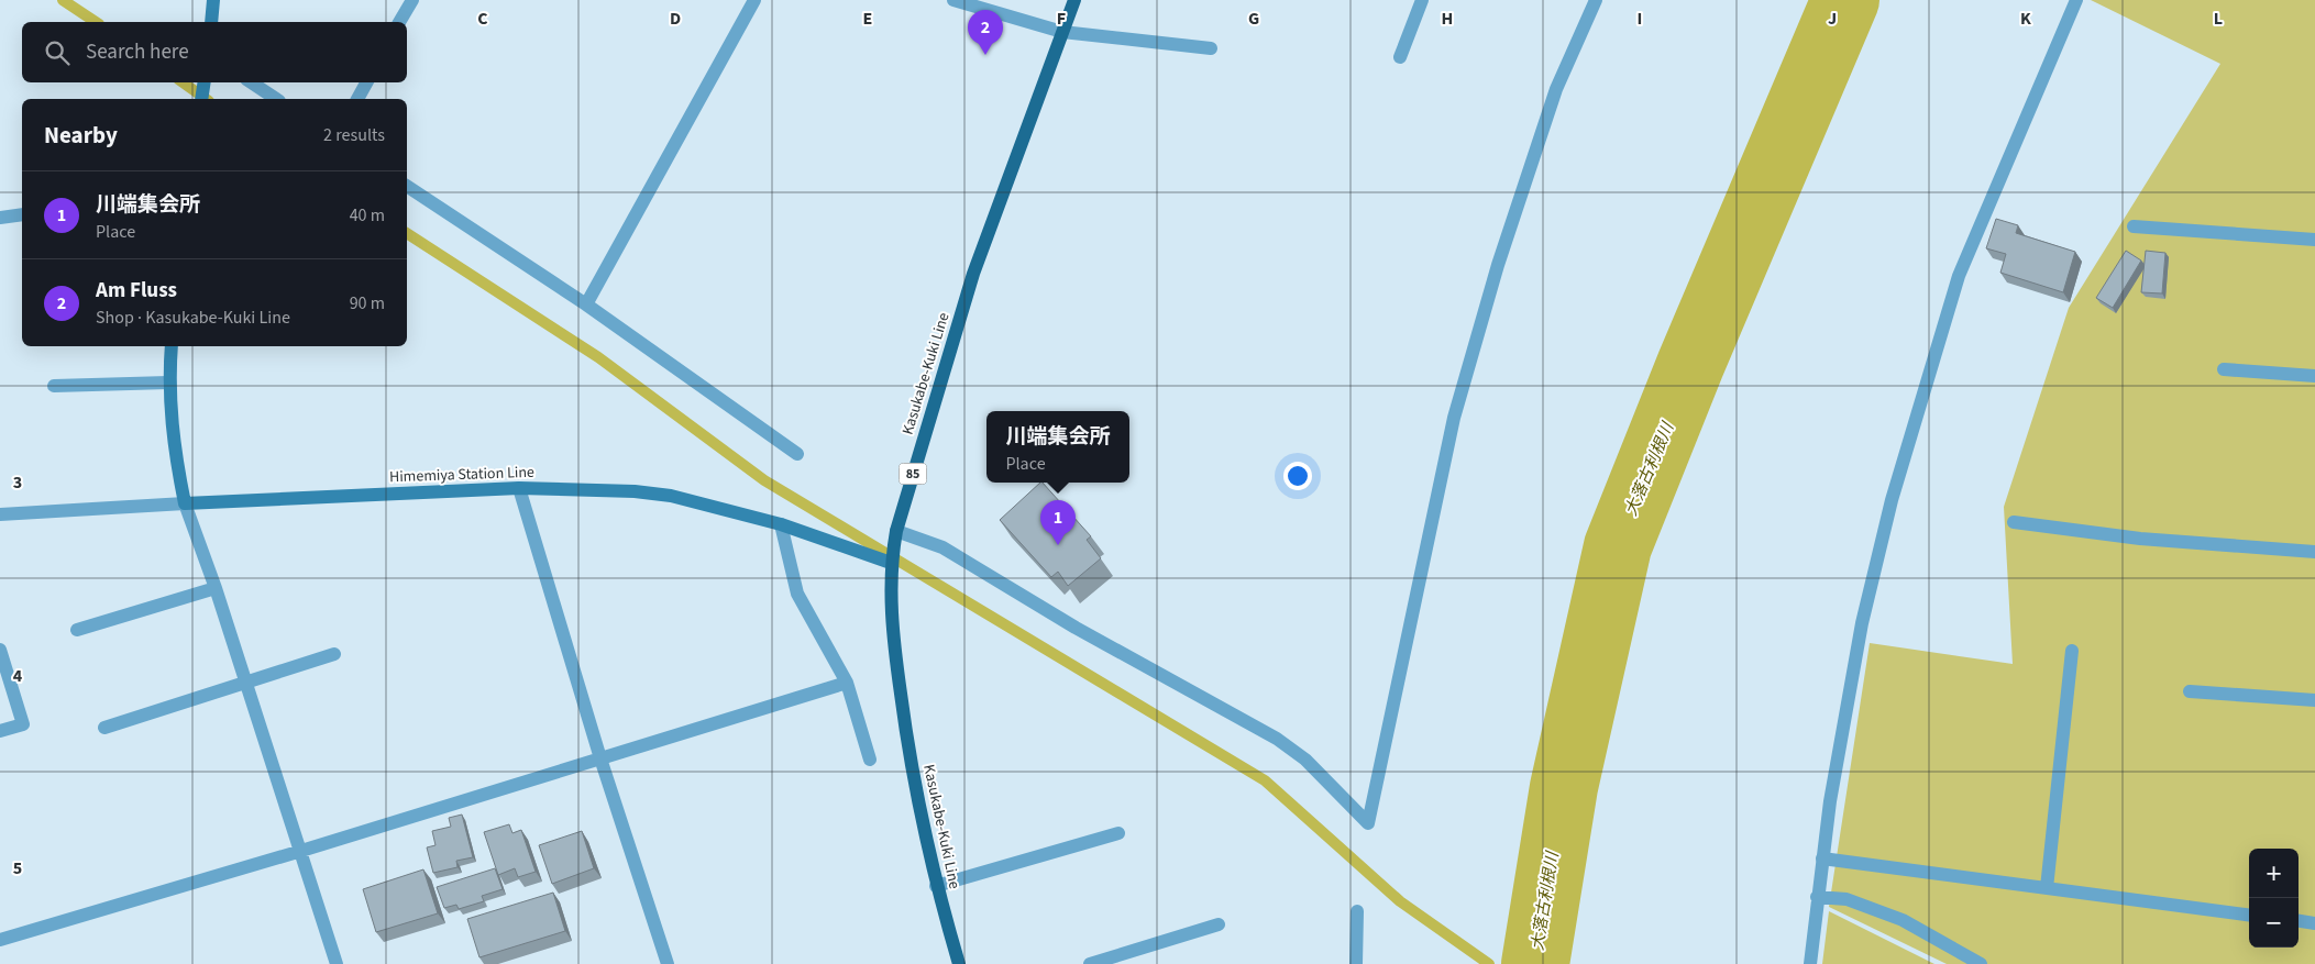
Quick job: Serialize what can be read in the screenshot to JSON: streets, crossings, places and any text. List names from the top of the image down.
{
  "streets": {
    "main road": ["Kasukabe-Kuki Line", "85", "Himemiya Station Line"]
  },
  "crossings": [
    ["Kasukabe-Kuki Line", "Himemiya Station Line"]
  ],
  "water": ["大落古利根川"],
  "page": {
    "pins": ["2", "1"],
    "search": "Search here",
    "heading": ["Nearby", "2 results"],
    "list": [
      {
        "mark": "1",
        "name": "川端集会所",
        "note": "Place",
        "value": "40 m"
      },
      {
        "mark": "2",
        "name": "Am Fluss",
        "note": "Shop · Kasukabe-Kuki Line",
        "value": "90 m"
      }
    ],
    "popup": ["川端集会所", "Place"],
    "map_buttons": ["+", "−"]
  },
  "grid": {
    "columns": [
      "C",
      "D",
      "E",
      "F",
      "G",
      "H",
      "I",
      "J",
      "K",
      "L"
    ],
    "rows": ["3", "4", "5"]
  }
}
